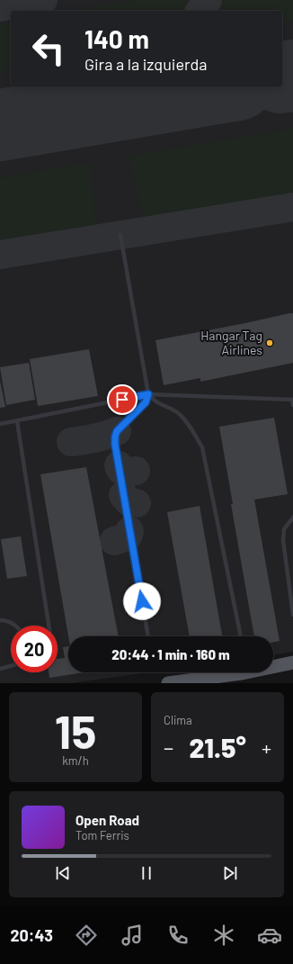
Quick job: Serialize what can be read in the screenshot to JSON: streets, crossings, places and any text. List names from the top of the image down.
{
  "places": ["Hangar Tag Airlines"],
  "page": {
    "turn": ["140 m", "Gira a la izquierda"],
    "limit": "20",
    "trip": "20:44 · 1 min · 160 m",
    "tile": [
      ["15", "km/h"],
      "Clima"
    ],
    "heat": ["−", "21.5°", "+"],
    "song": ["Open Road", "Tom Ferris"],
    "tabs": "20:43"
  }
}
